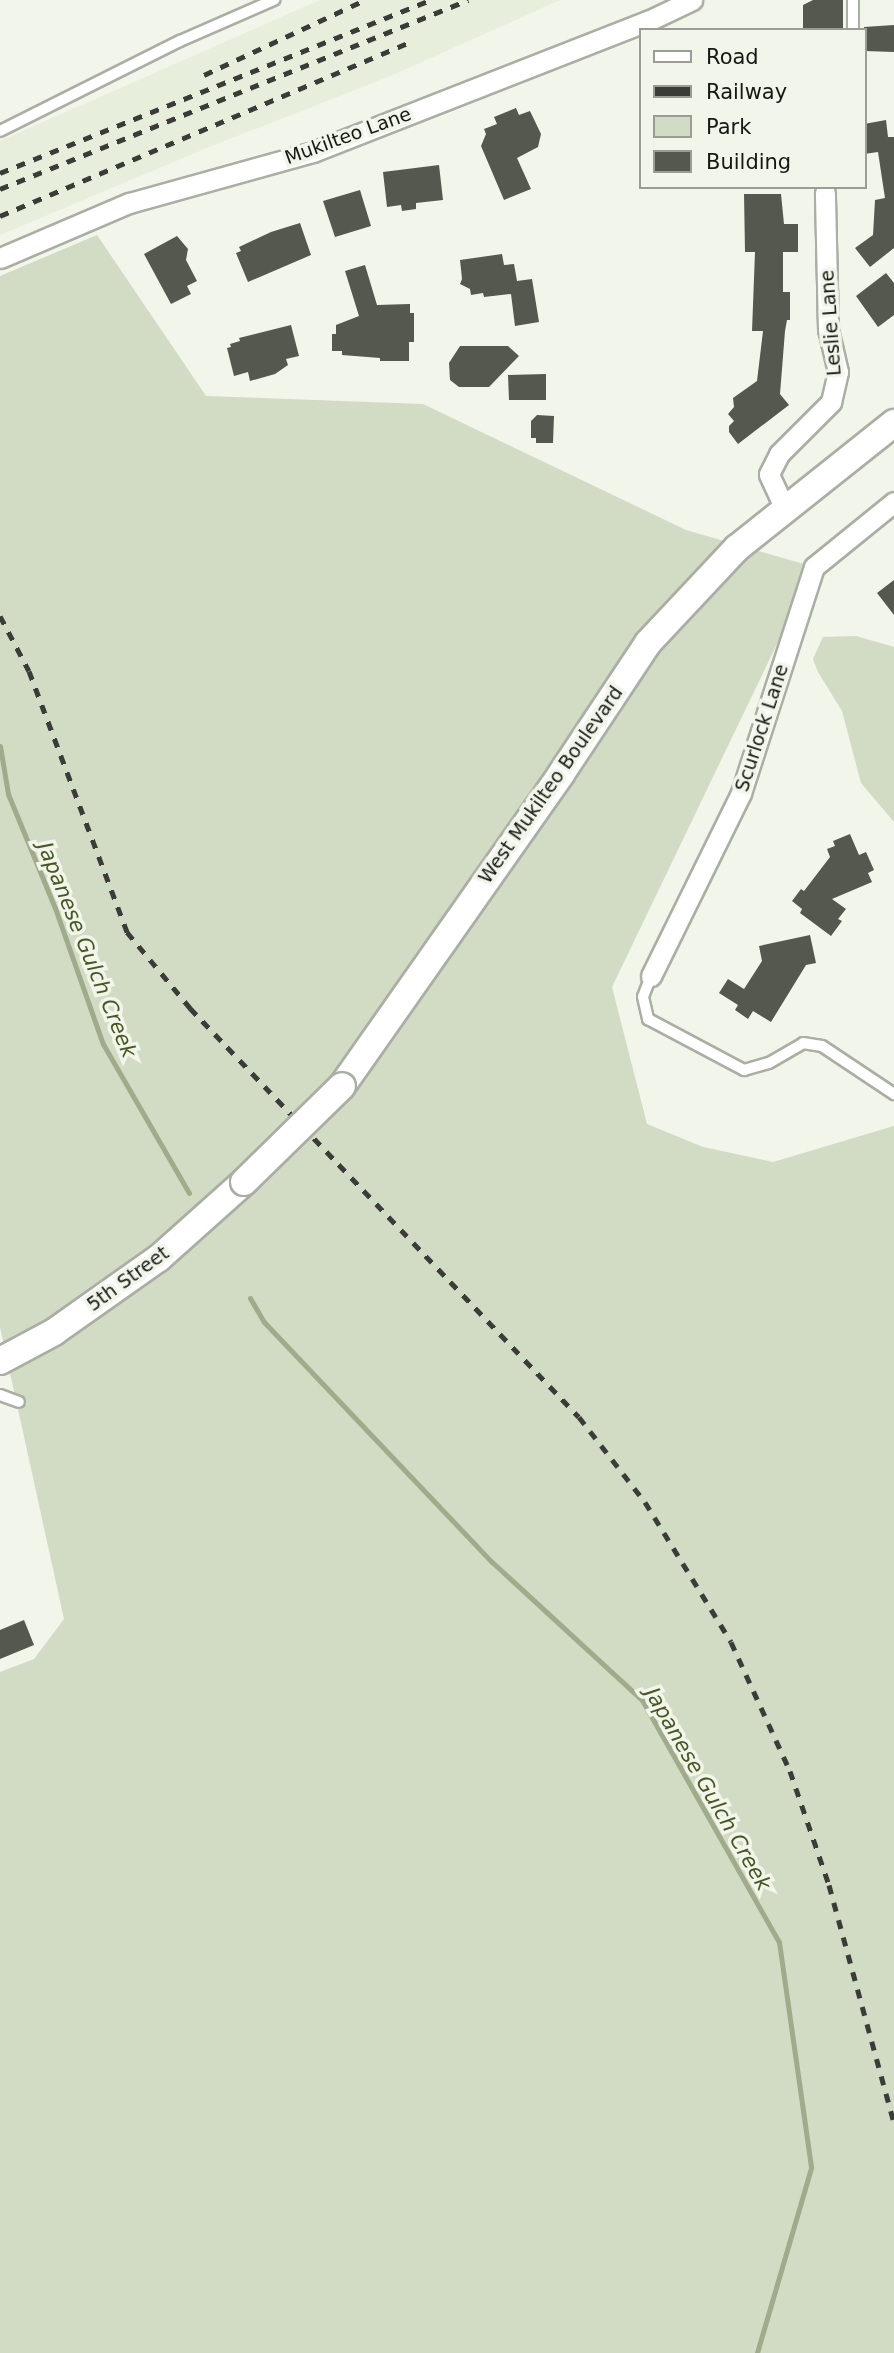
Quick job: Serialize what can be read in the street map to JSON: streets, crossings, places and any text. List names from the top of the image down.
{
  "streets": {
    "main road": ["West Mukilteo Boulevard", "5th Street"],
    "street": ["Mukilteo Lane", "Leslie Lane", "Scurlock Lane"]
  },
  "crossings": [
    ["Leslie Lane", "West Mukilteo Boulevard"],
    ["West Mukilteo Boulevard", "5th Street"]
  ],
  "water": ["Japanese Gulch Creek"],
  "legend": [
    "Road",
    "Railway",
    "Park",
    "Building"
  ]
}
